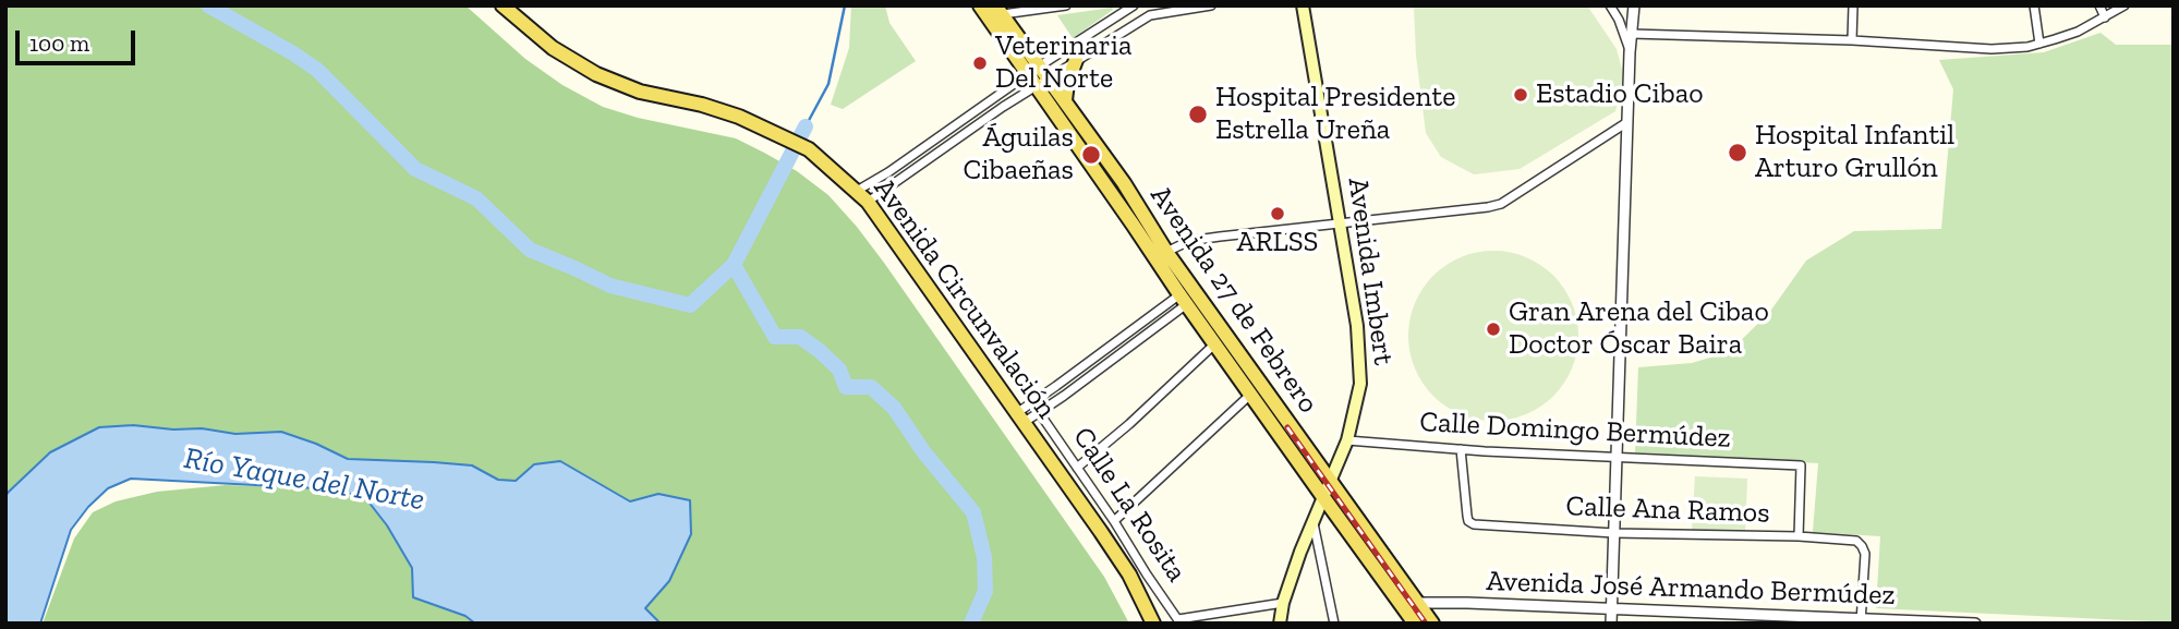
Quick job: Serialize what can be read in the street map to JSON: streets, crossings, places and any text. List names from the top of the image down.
{
  "streets": {
    "main road": ["Avenida Imbert", "Avenida Circunvalación", "Avenida 27 de Febrero"],
    "street": [
      "Calle Domingo Bermúdez",
      "Calle La Rosita",
      "Calle Ana Ramos",
      "Avenida José Armando Bermúdez"
    ]
  },
  "crossings": [
    ["Avenida Imbert", "Avenida 27 de Febrero"],
    ["Avenida Imbert", "Calle Domingo Bermúdez"],
    ["Avenida 27 de Febrero", "Avenida José Armando Bermúdez"],
    ["Calle Domingo Bermúdez", "Calle Ana Ramos"],
    ["Calle Ana Ramos", "Avenida José Armando Bermúdez"]
  ],
  "water": ["Río Yaque del Norte"],
  "places": [
    "Veterinaria Del Norte",
    "Estadio Cibao",
    "Hospital Presidente Estrella Ureña",
    "Hospital Infantil Arturo Grullón",
    "Águilas Cibaeñas",
    "ARLSS",
    "Gran Arena del Cibao Doctor Óscar Baira"
  ],
  "scale_bar": "100 m"
}
